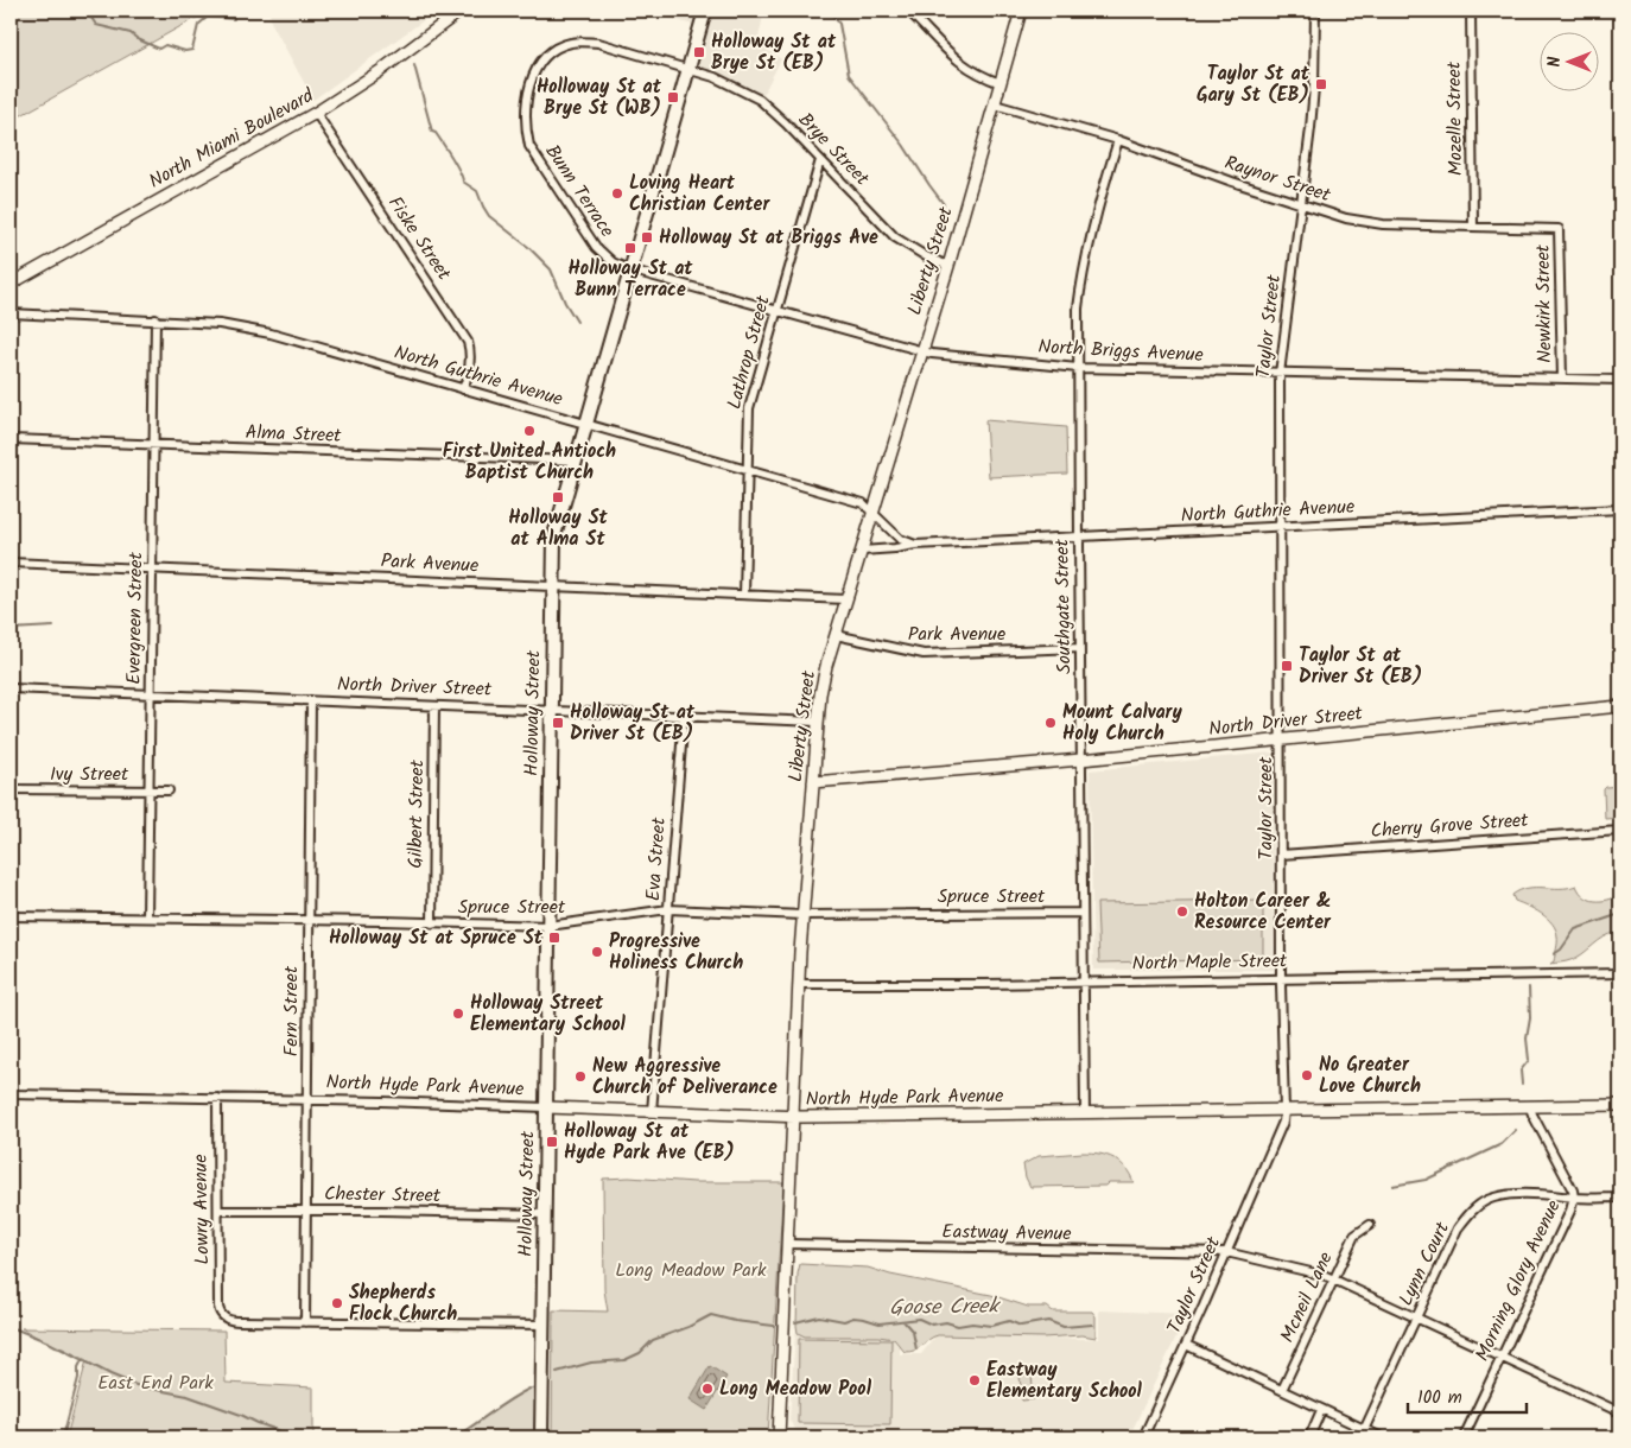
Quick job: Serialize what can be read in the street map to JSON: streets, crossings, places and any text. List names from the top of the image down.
{
  "streets": {
    "main road": ["Holloway Street"],
    "street": [
      "Mozelle Street",
      "North Miami Boulevard",
      "Brye Street",
      "Raynor Street",
      "Bunn Terrace",
      "Fiske Street",
      "Liberty Street",
      "Newkirk Street",
      "Taylor Street",
      "North Briggs Avenue",
      "Lathrop Street",
      "North Guthrie Avenue",
      "Alma Street",
      "Park Avenue",
      "Southgate Street",
      "Evergreen Street",
      "North Driver Street",
      "Ivy Street",
      "Gilbert Street",
      "Cherry Grove Street",
      "Eva Street",
      "Spruce Street",
      "North Maple Street",
      "Fern Street",
      "North Hyde Park Avenue",
      "Chester Street",
      "Lowry Avenue",
      "Eastway Avenue",
      "Lynn Court",
      "Morning Glory Avenue",
      "Mcneil Lane"
    ]
  },
  "crossings": [
    ["Mozelle Street", "Raynor Street"],
    ["North Miami Boulevard", "Fiske Street"],
    ["Brye Street", "Bunn Terrace"],
    ["Brye Street", "Liberty Street"],
    ["Brye Street", "Lathrop Street"],
    ["Brye Street", "Holloway Street"],
    ["Raynor Street", "Liberty Street"],
    ["Raynor Street", "Newkirk Street"],
    ["Raynor Street", "Taylor Street"],
    ["Raynor Street", "Southgate Street"],
    ["Bunn Terrace", "North Briggs Avenue"],
    ["Bunn Terrace", "Holloway Street"],
    ["Fiske Street", "North Guthrie Avenue"],
    ["Liberty Street", "North Briggs Avenue"],
    ["Liberty Street", "North Guthrie Avenue"],
    ["Liberty Street", "Park Avenue"],
    ["Liberty Street", "North Driver Street"],
    ["Liberty Street", "Spruce Street"],
    ["Liberty Street", "North Maple Street"],
    ["Liberty Street", "North Hyde Park Avenue"],
    ["Liberty Street", "Eastway Avenue"],
    ["Newkirk Street", "North Briggs Avenue"],
    ["Taylor Street", "North Briggs Avenue"],
    ["Taylor Street", "North Guthrie Avenue"],
    ["Taylor Street", "North Driver Street"],
    ["Taylor Street", "Cherry Grove Street"],
    ["Taylor Street", "North Maple Street"],
    ["Taylor Street", "North Hyde Park Avenue"],
    ["Taylor Street", "Eastway Avenue"],
    ["North Briggs Avenue", "Lathrop Street"],
    ["North Briggs Avenue", "Southgate Street"],
    ["North Briggs Avenue", "Holloway Street"],
    ["Lathrop Street", "North Guthrie Avenue"],
    ["Lathrop Street", "Park Avenue"],
    ["North Guthrie Avenue", "Southgate Street"],
    ["North Guthrie Avenue", "Evergreen Street"],
    ["North Guthrie Avenue", "Holloway Street"],
    ["Alma Street", "Evergreen Street"],
    ["Alma Street", "Holloway Street"],
    ["Park Avenue", "Southgate Street"],
    ["Park Avenue", "Evergreen Street"],
    ["Park Avenue", "Holloway Street"],
    ["Southgate Street", "North Driver Street"],
    ["Southgate Street", "Spruce Street"],
    ["Southgate Street", "North Maple Street"],
    ["Southgate Street", "North Hyde Park Avenue"],
    ["Evergreen Street", "North Driver Street"],
    ["Evergreen Street", "Ivy Street"],
    ["Evergreen Street", "Spruce Street"],
    ["North Driver Street", "Holloway Street"],
    ["North Driver Street", "Gilbert Street"],
    ["North Driver Street", "Eva Street"],
    ["North Driver Street", "Fern Street"],
    ["Holloway Street", "Spruce Street"],
    ["Holloway Street", "North Hyde Park Avenue"],
    ["Holloway Street", "Chester Street"],
    ["Gilbert Street", "Spruce Street"],
    ["Eva Street", "Spruce Street"],
    ["Eva Street", "North Hyde Park Avenue"],
    ["Spruce Street", "Fern Street"],
    ["Fern Street", "North Hyde Park Avenue"],
    ["Fern Street", "Chester Street"],
    ["Fern Street", "Lowry Avenue"],
    ["North Hyde Park Avenue", "Lowry Avenue"],
    ["North Hyde Park Avenue", "Morning Glory Avenue"],
    ["Chester Street", "Lowry Avenue"],
    ["Eastway Avenue", "Lynn Court"],
    ["Eastway Avenue", "Morning Glory Avenue"],
    ["Eastway Avenue", "Mcneil Lane"],
    ["Lynn Court", "Morning Glory Avenue"]
  ],
  "water": ["Goose Creek"],
  "parks": ["Long Meadow Park", "East End Park"],
  "places": {
    "transit": [
      "Holloway St at Brye St (EB)",
      "Taylor St at Gary St (EB)",
      "Holloway St at Brye St (WB)",
      "Holloway St at Briggs Ave",
      "Holloway St at Bunn Terrace",
      "Holloway St at Alma St",
      "Taylor St at Driver St (EB)",
      "Holloway St at Driver St (EB)",
      "Holloway St at Spruce St",
      "Holloway St at Hyde Park Ave (EB)"
    ],
    "other": [
      "Loving Heart Christian Center",
      "First United Antioch Baptist Church",
      "Mount Calvary Holy Church",
      "Holton Career & Resource Center",
      "Progressive Holiness Church",
      "Holloway Street Elementary School",
      "No Greater Love Church",
      "New Aggressive Church of Deliverance",
      "Shepherds Flock Church",
      "Eastway Elementary School",
      "Long Meadow Pool"
    ]
  },
  "scale_bar": "100 m",
  "north": "left"
}
